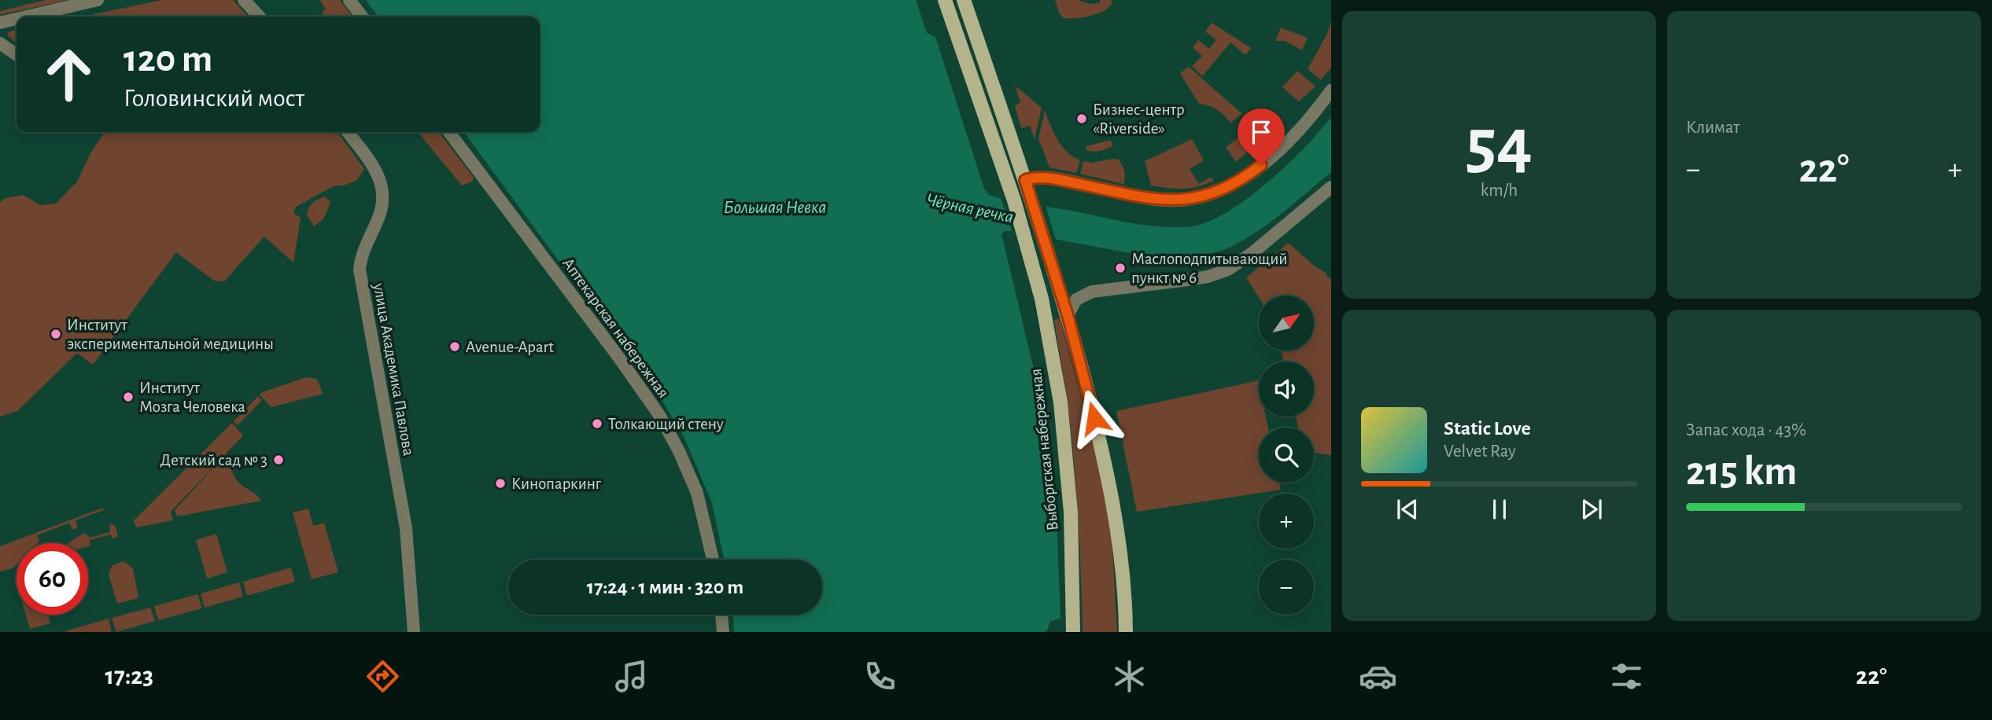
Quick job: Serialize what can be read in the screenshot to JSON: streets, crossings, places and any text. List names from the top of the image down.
{
  "streets": {
    "main road": ["Выборгская набережная"],
    "street": ["Аптекарская набережная", "улица Академика Павлова"]
  },
  "water": ["Большая Невка", "Чёрная речка"],
  "places": [
    "Бизнес-центр «Riverside»",
    "Маслоподпитывающий пункт № 6",
    "Институт экспериментальной медицины",
    "Avenue-Apart",
    "Институт Мозга Человека",
    "Толкающий стену",
    "Детский сад № 3",
    "Кинопаркинг"
  ],
  "north": "top right",
  "page": {
    "tile": [
      ["54", "km/h"],
      "Климат",
      ["Запас хода · 43%", "215 km"]
    ],
    "turn": ["120 m", "Головинский мост"],
    "heat": ["−", "22°", "+"],
    "map_buttons": ["+", "−"],
    "song": ["Static Love", "Velvet Ray"],
    "limit": "60",
    "trip": "17:24 · 1 мин · 320 m",
    "tabs": ["17:23", "22°"]
  }
}
